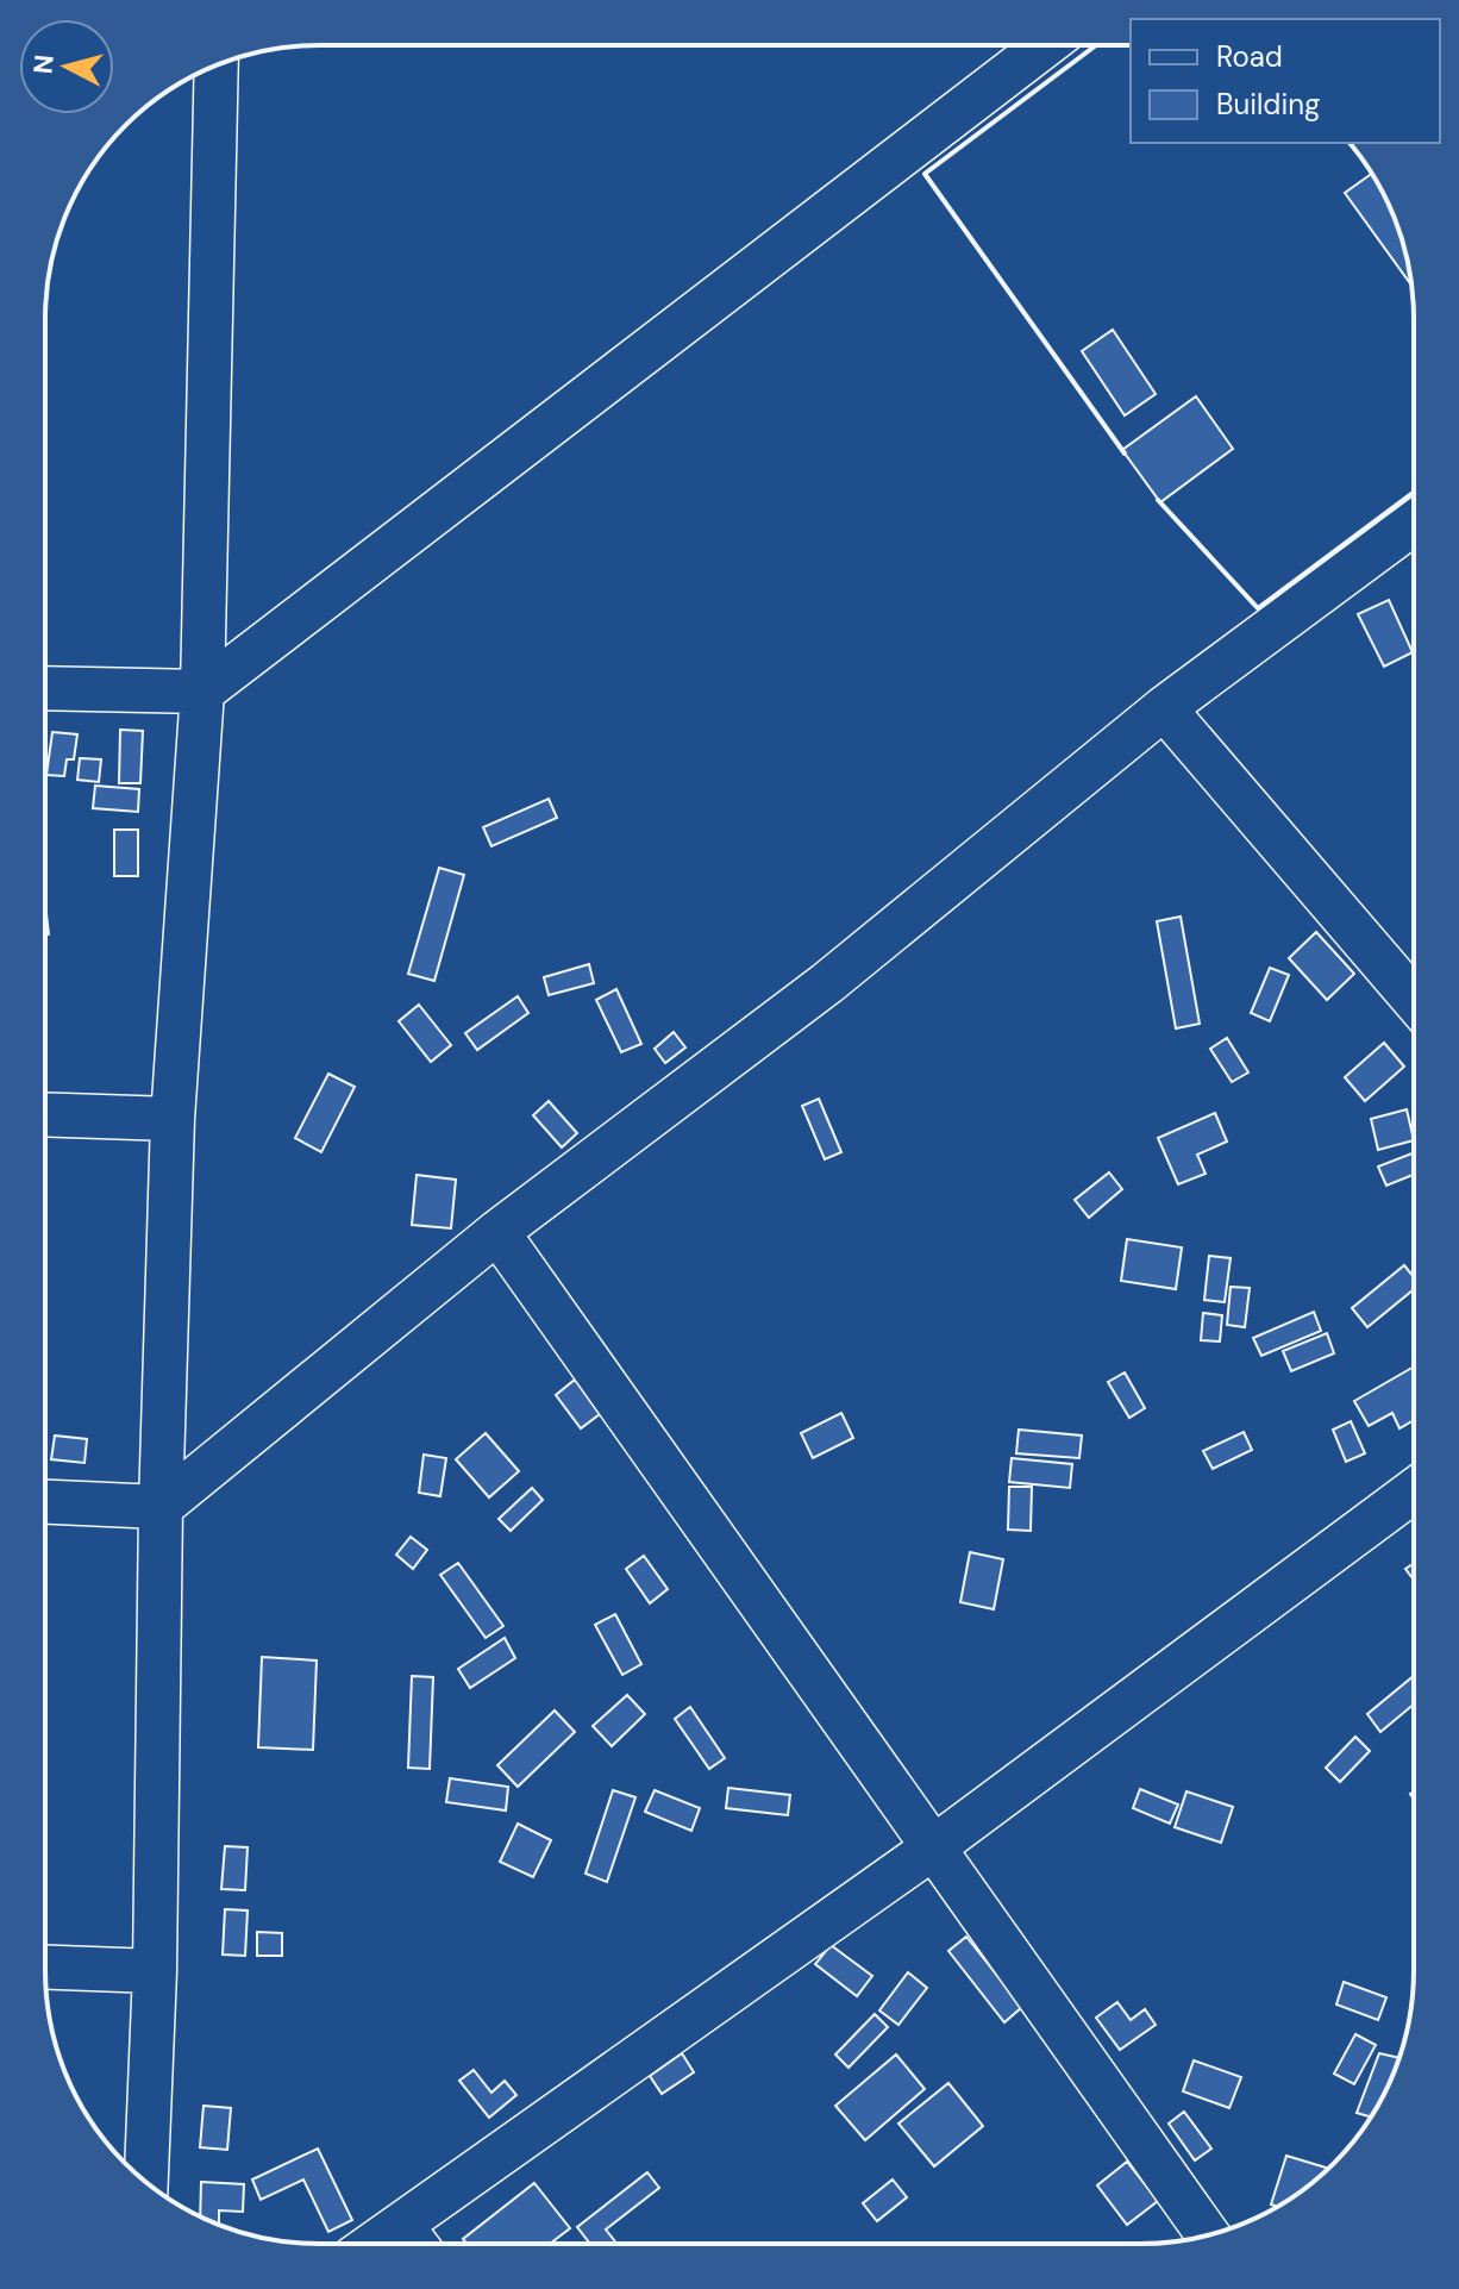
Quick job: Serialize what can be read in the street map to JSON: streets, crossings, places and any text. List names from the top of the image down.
{
  "legend": ["Road", "Building"],
  "north": "left"
}
